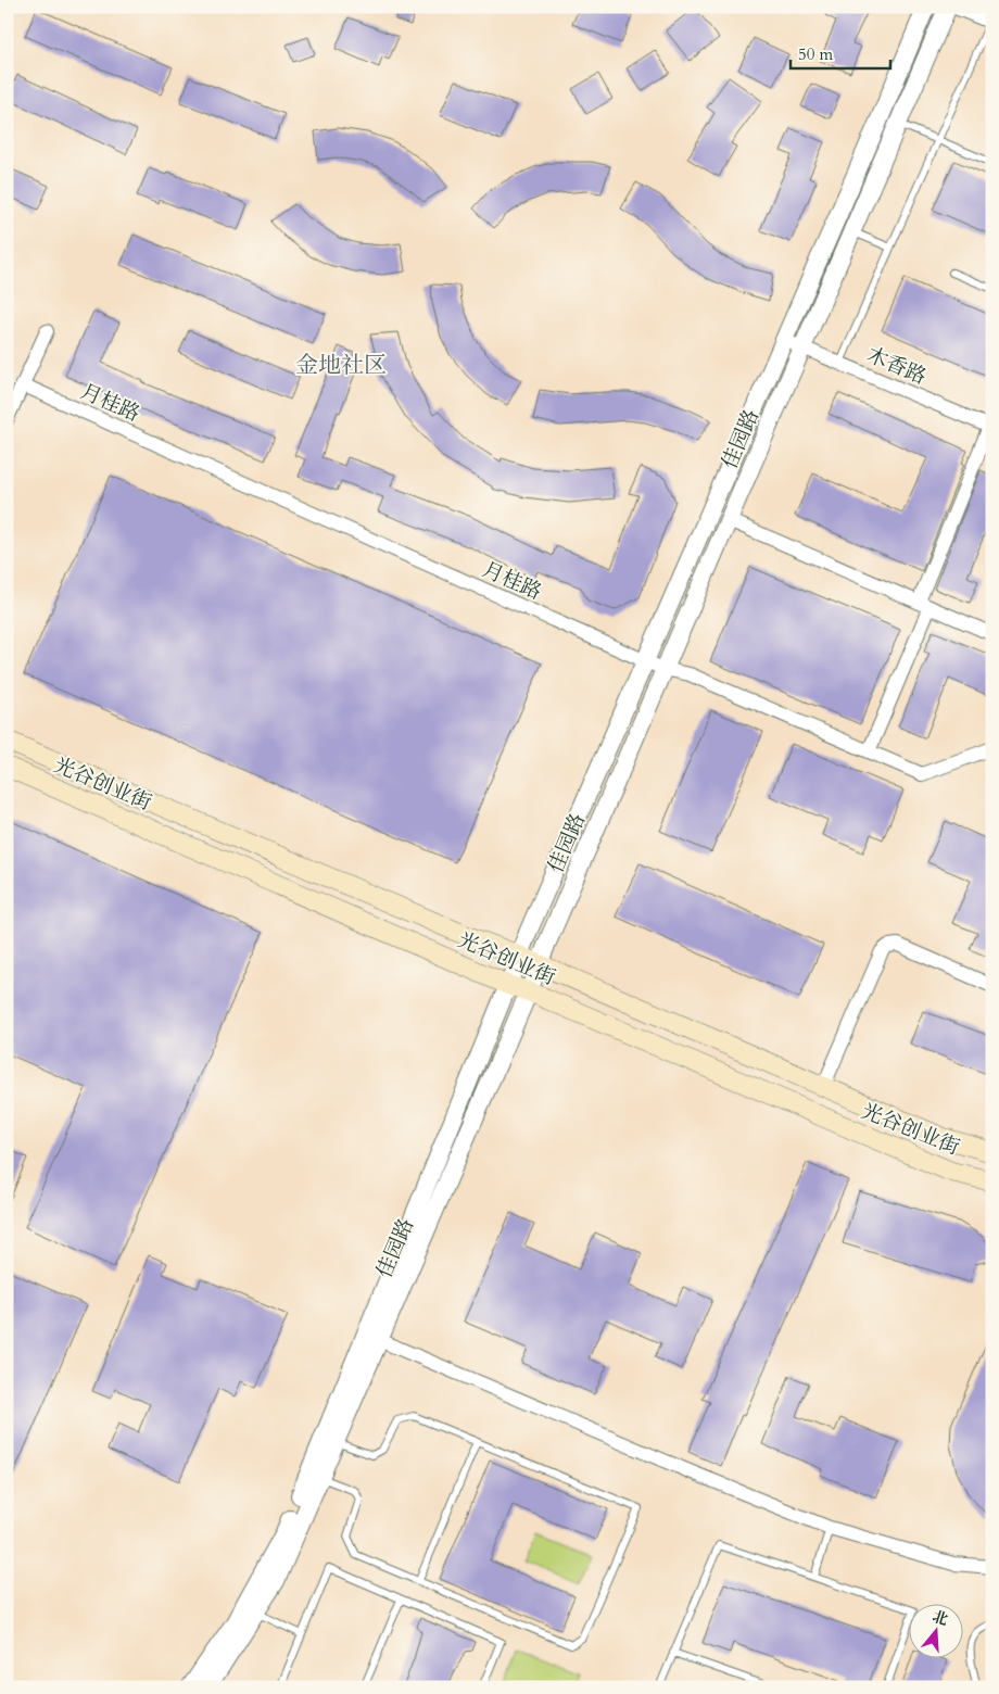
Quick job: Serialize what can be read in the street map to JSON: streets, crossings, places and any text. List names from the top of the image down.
{
  "streets": {
    "main road": ["光谷创业街"],
    "street": ["木香路", "月桂路", "佳园路"]
  },
  "crossings": [
    ["木香路", "佳园路"],
    ["月桂路", "佳园路"],
    ["佳园路", "光谷创业街"]
  ],
  "districts": ["金地社区"],
  "scale_bar": "50 m",
  "north": "top"
}
